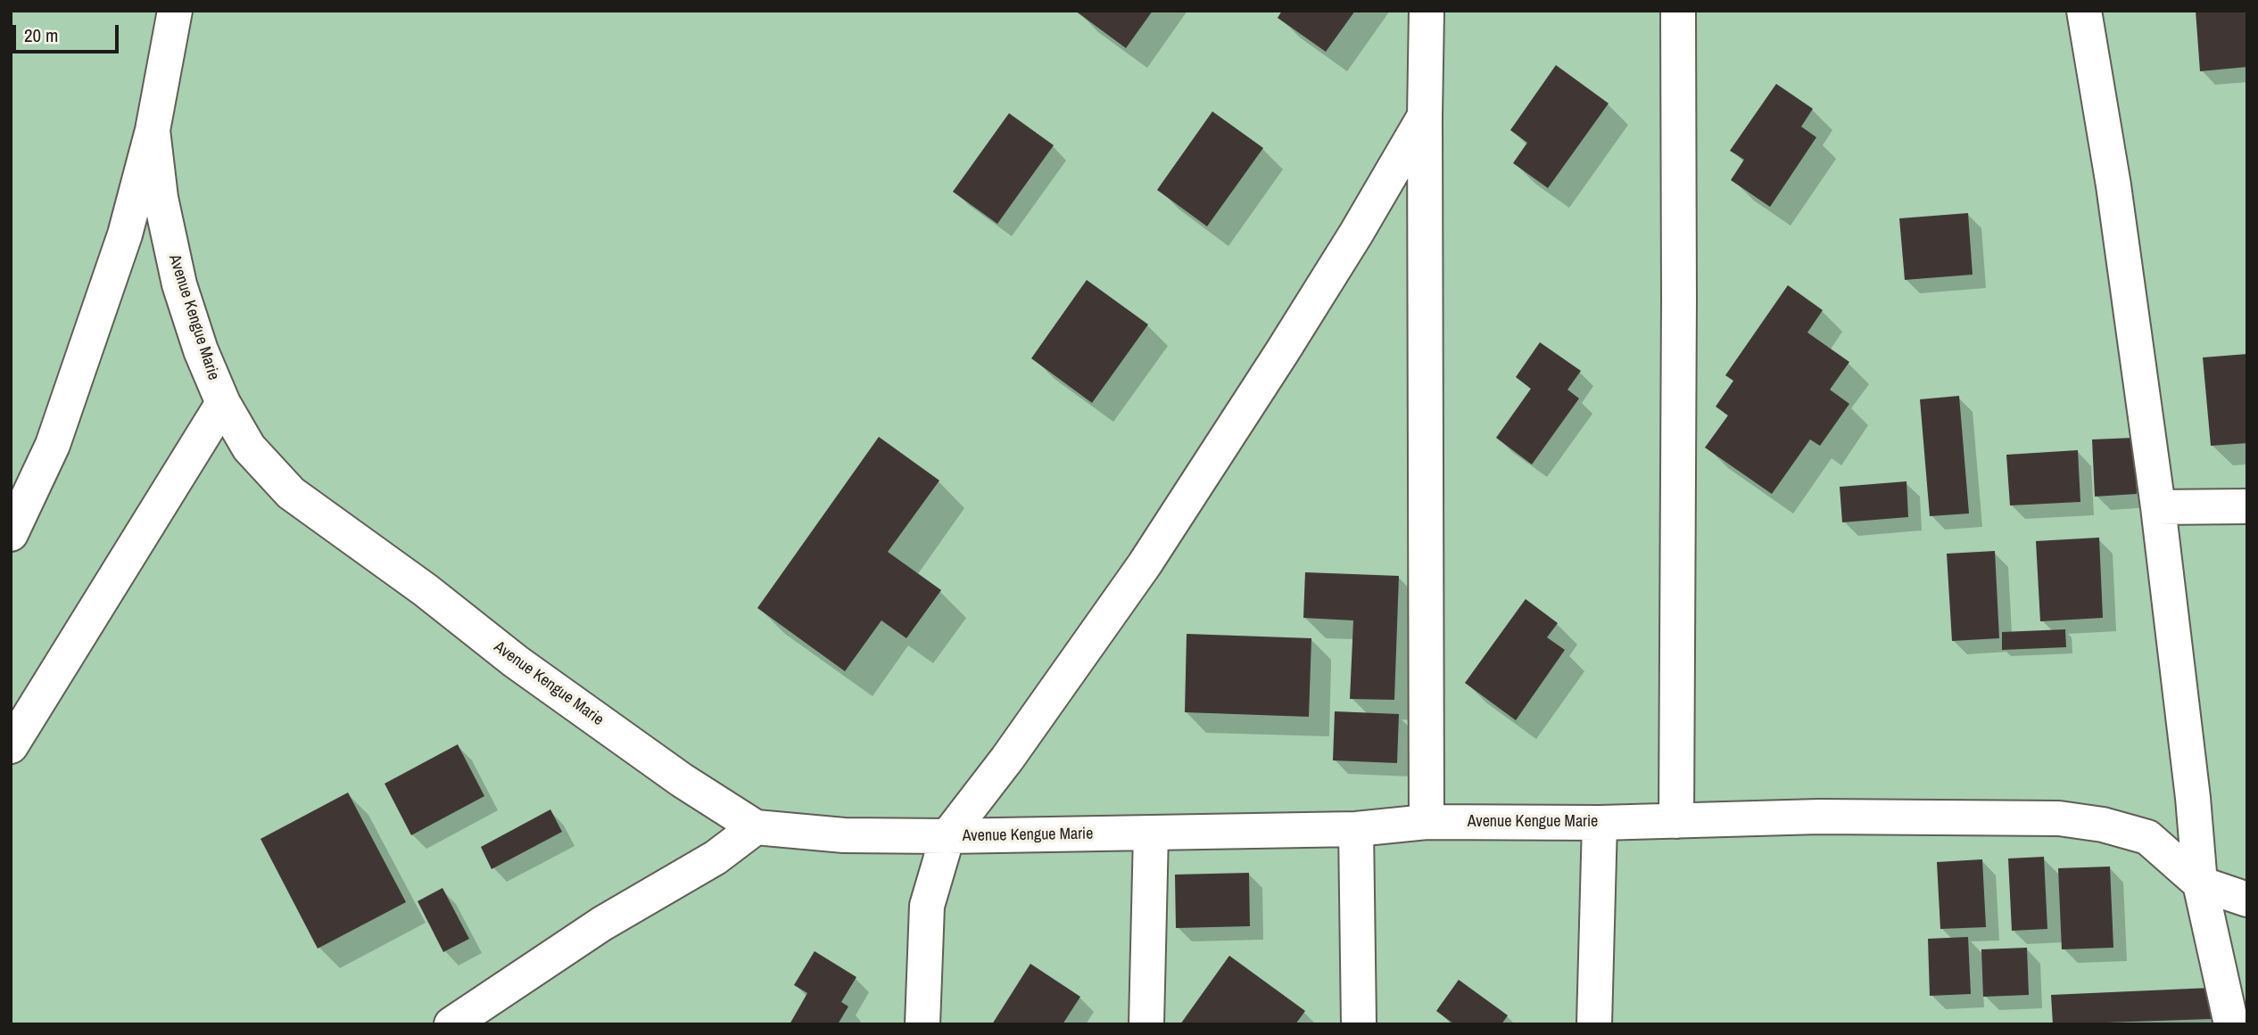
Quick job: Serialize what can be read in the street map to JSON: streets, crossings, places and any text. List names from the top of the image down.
{
  "streets": {
    "street": ["Avenue Kengue Marie"]
  },
  "scale_bar": "20 m"
}
